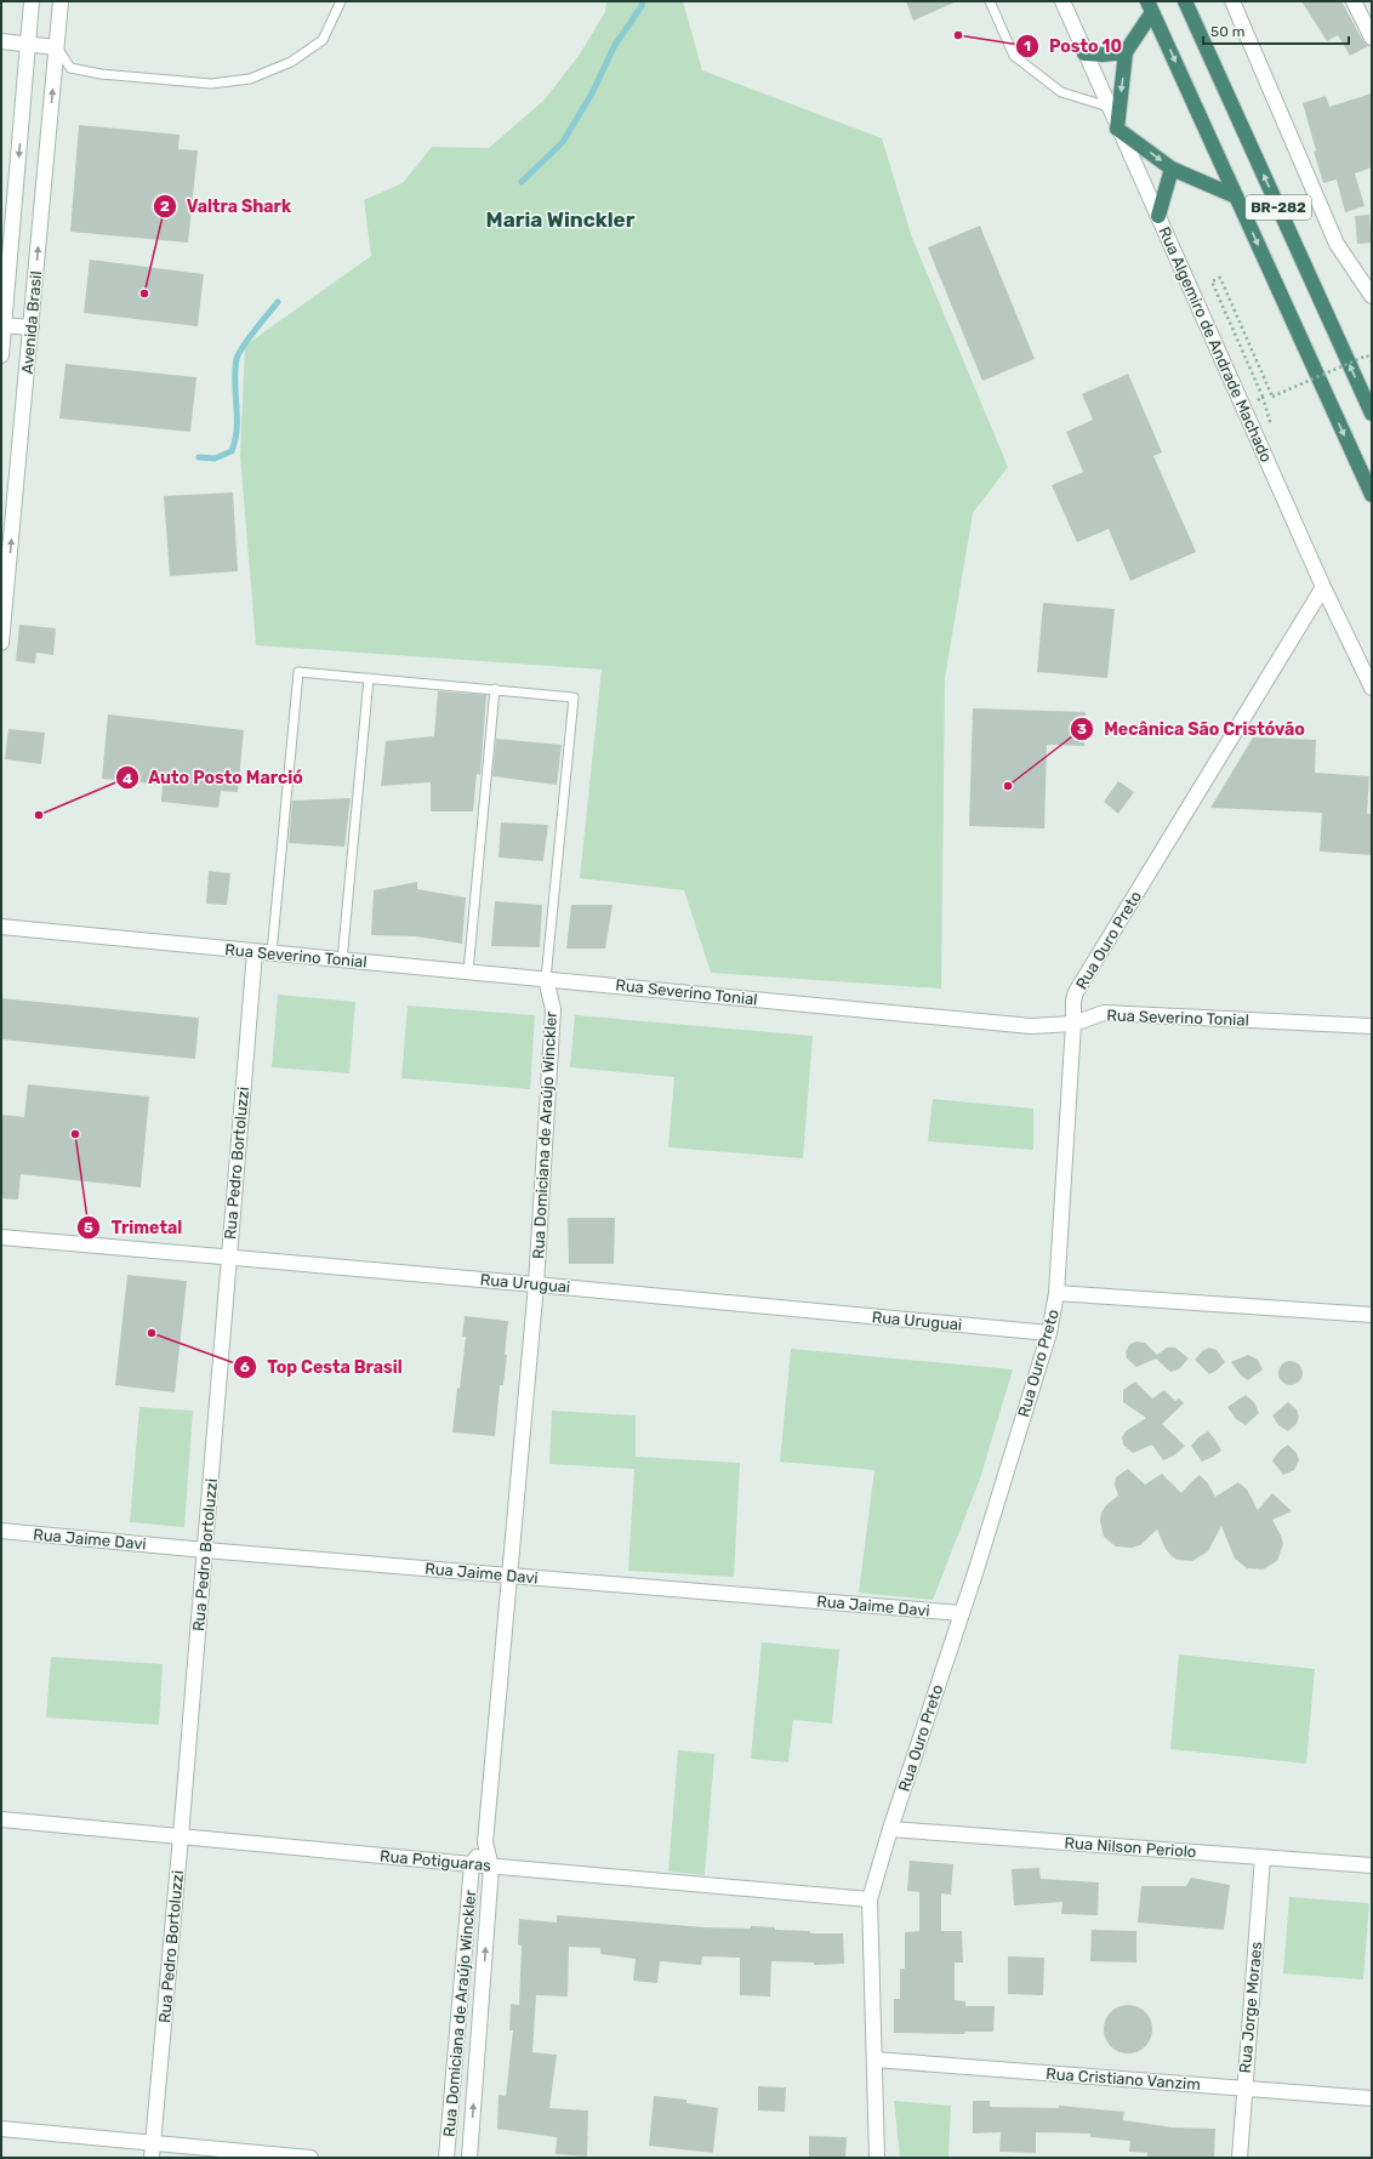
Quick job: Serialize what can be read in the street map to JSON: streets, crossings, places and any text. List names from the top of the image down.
{
  "streets": {
    "highway": ["BR-282"],
    "street": [
      "Avenida Brasil",
      "Rua Algemiro de Andrade Machado",
      "Rua Ouro Preto",
      "Rua Severino Tonial",
      "Rua Domiciana de Araújo Winckler",
      "Rua Pedro Bortoluzzi",
      "Rua Uruguai",
      "Rua Jaime Davi",
      "Rua Nilson Periolo",
      "Rua Potiguaras",
      "Rua Jorge Moraes",
      "Rua Cristiano Vanzim"
    ]
  },
  "crossings": [
    ["Rua Algemiro de Andrade Machado", "Rua Ouro Preto"],
    ["Rua Ouro Preto", "Rua Severino Tonial"],
    ["Rua Ouro Preto", "Rua Uruguai"],
    ["Rua Ouro Preto", "Rua Jaime Davi"],
    ["Rua Ouro Preto", "Rua Nilson Periolo"],
    ["Rua Ouro Preto", "Rua Potiguaras"],
    ["Rua Ouro Preto", "Rua Cristiano Vanzim"],
    ["Rua Severino Tonial", "Rua Domiciana de Araújo Winckler"],
    ["Rua Severino Tonial", "Rua Pedro Bortoluzzi"],
    ["Rua Domiciana de Araújo Winckler", "Rua Uruguai"],
    ["Rua Domiciana de Araújo Winckler", "Rua Jaime Davi"],
    ["Rua Domiciana de Araújo Winckler", "Rua Potiguaras"],
    ["Rua Pedro Bortoluzzi", "Rua Uruguai"],
    ["Rua Pedro Bortoluzzi", "Rua Jaime Davi"],
    ["Rua Pedro Bortoluzzi", "Rua Potiguaras"],
    ["Rua Nilson Periolo", "Rua Jorge Moraes"],
    ["Rua Jorge Moraes", "Rua Cristiano Vanzim"]
  ],
  "districts": ["Maria Winckler"],
  "places": [
    "Posto 10",
    "Valtra Shark",
    "Mecânica São Cristóvão",
    "Auto Posto Marció",
    "Trimetal",
    "Top Cesta Brasil"
  ],
  "scale_bar": "50 m"
}
